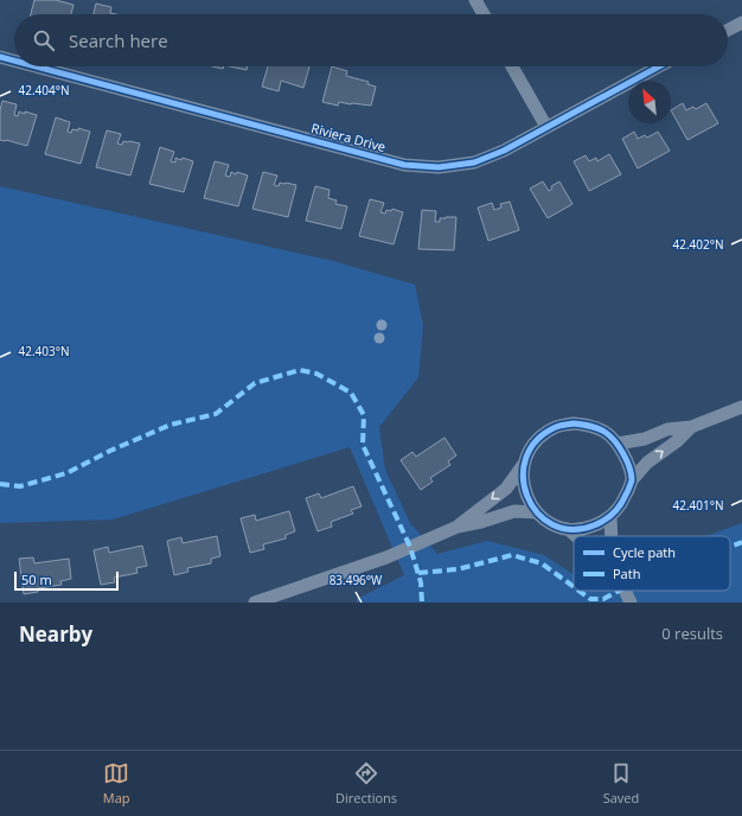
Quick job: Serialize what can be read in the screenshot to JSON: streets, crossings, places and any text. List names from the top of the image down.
{
  "streets": {
    "street": ["Riviera Drive"]
  },
  "legend": ["Cycle path", "Path"],
  "scale_bar": "50 m",
  "north": "top left",
  "page": {
    "search": "Search here",
    "scale": "50 m",
    "heading": ["Nearby", "0 results"],
    "nav": ["Map", "Directions", "Saved"]
  },
  "coordinates": [
    "42.404°N",
    "42.402°N",
    "42.403°N",
    "42.401°N",
    "83.496°W"
  ]
}
